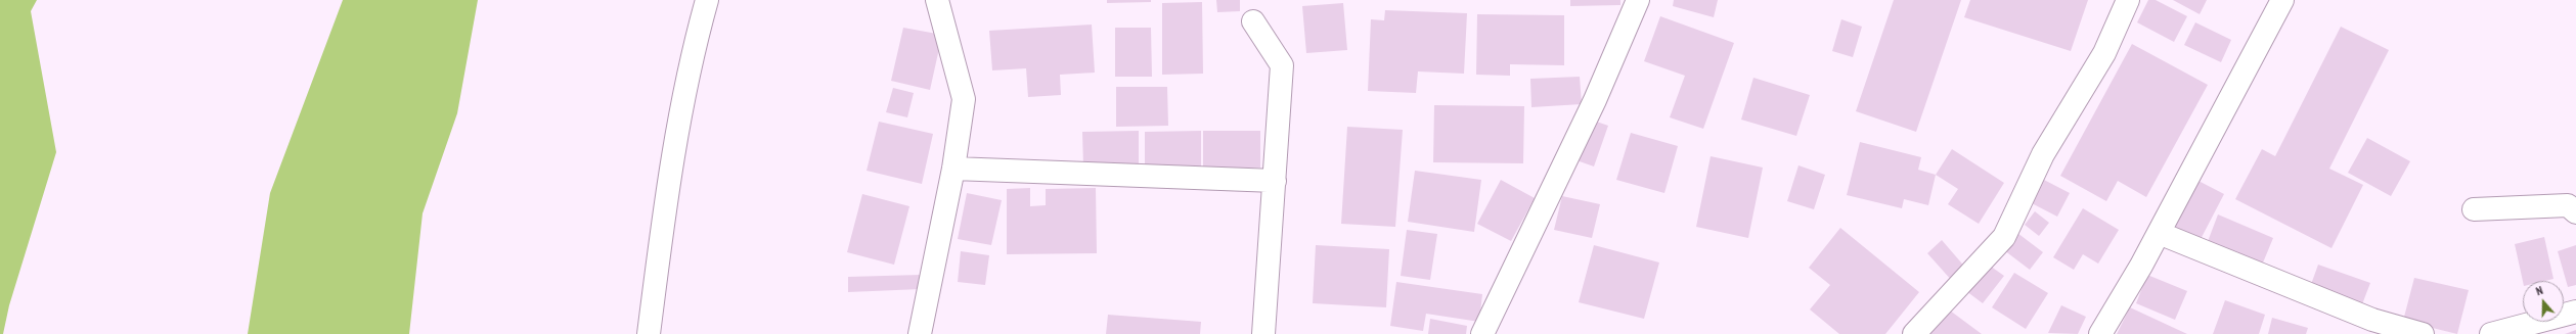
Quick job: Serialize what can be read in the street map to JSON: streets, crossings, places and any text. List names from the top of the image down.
{
  "north": "top"
}
